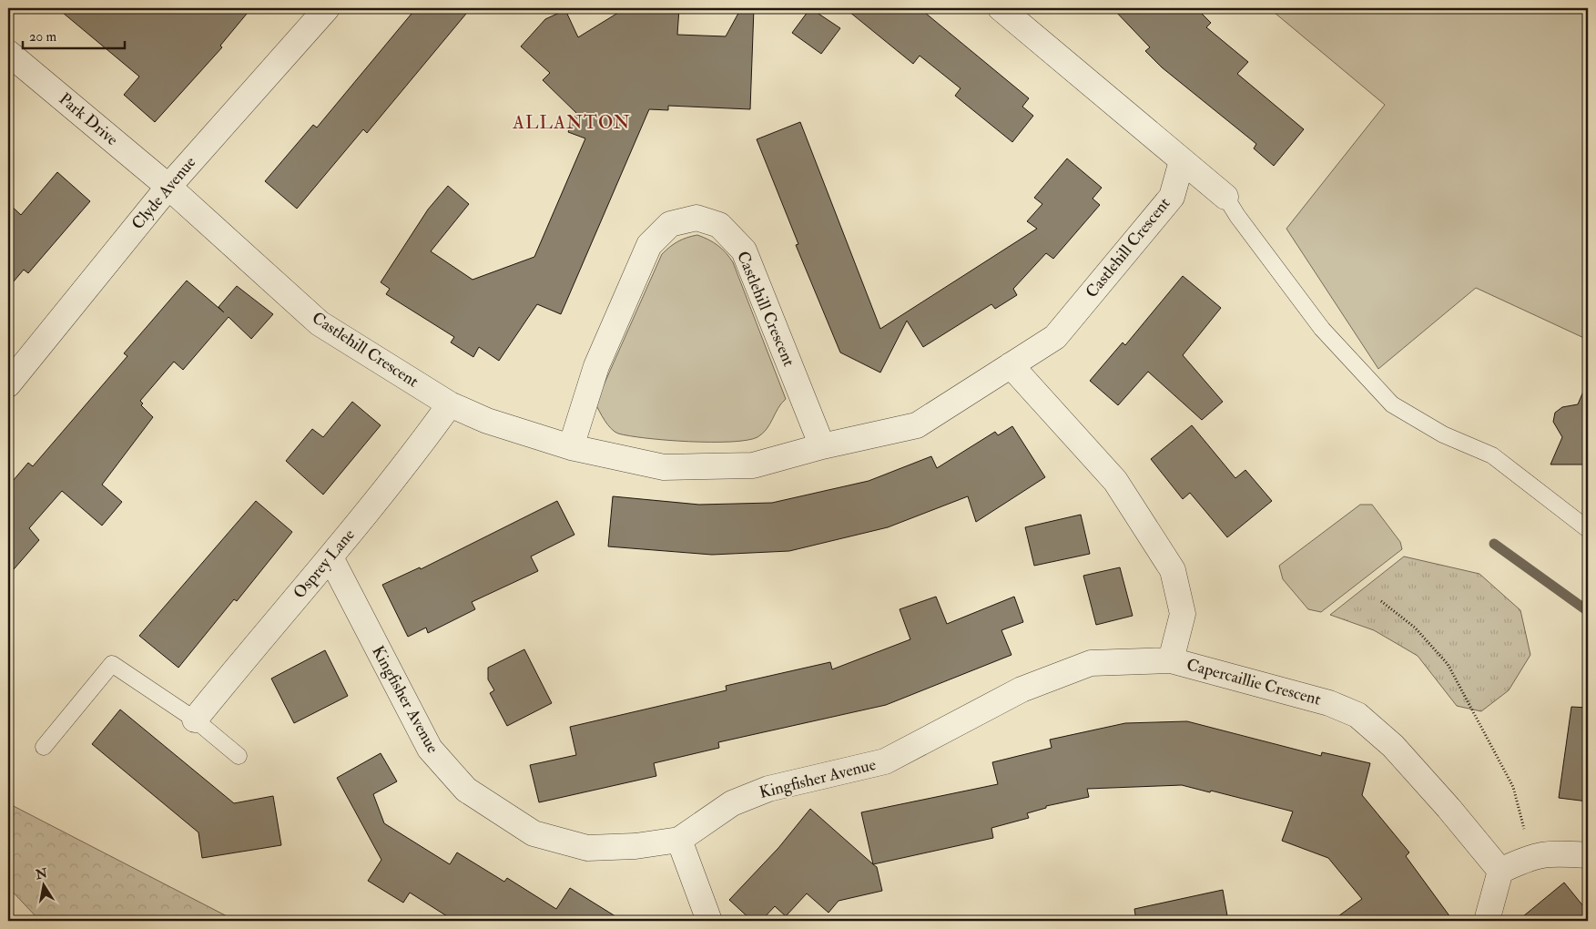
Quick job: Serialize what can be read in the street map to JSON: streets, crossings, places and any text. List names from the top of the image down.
{
  "streets": {
    "street": [
      "Park Drive",
      "Clyde Avenue",
      "Castlehill Crescent",
      "Osprey Lane",
      "Capercaillie Crescent",
      "Kingfisher Avenue"
    ]
  },
  "crossings": [
    ["Park Drive", "Clyde Avenue"],
    ["Park Drive", "Castlehill Crescent"],
    ["Clyde Avenue", "Castlehill Crescent"],
    ["Castlehill Crescent", "Osprey Lane"],
    ["Castlehill Crescent", "Capercaillie Crescent"],
    ["Osprey Lane", "Kingfisher Avenue"],
    ["Capercaillie Crescent", "Kingfisher Avenue"]
  ],
  "districts": ["ALLANTON"],
  "scale_bar": "20 m",
  "north": "top"
}
